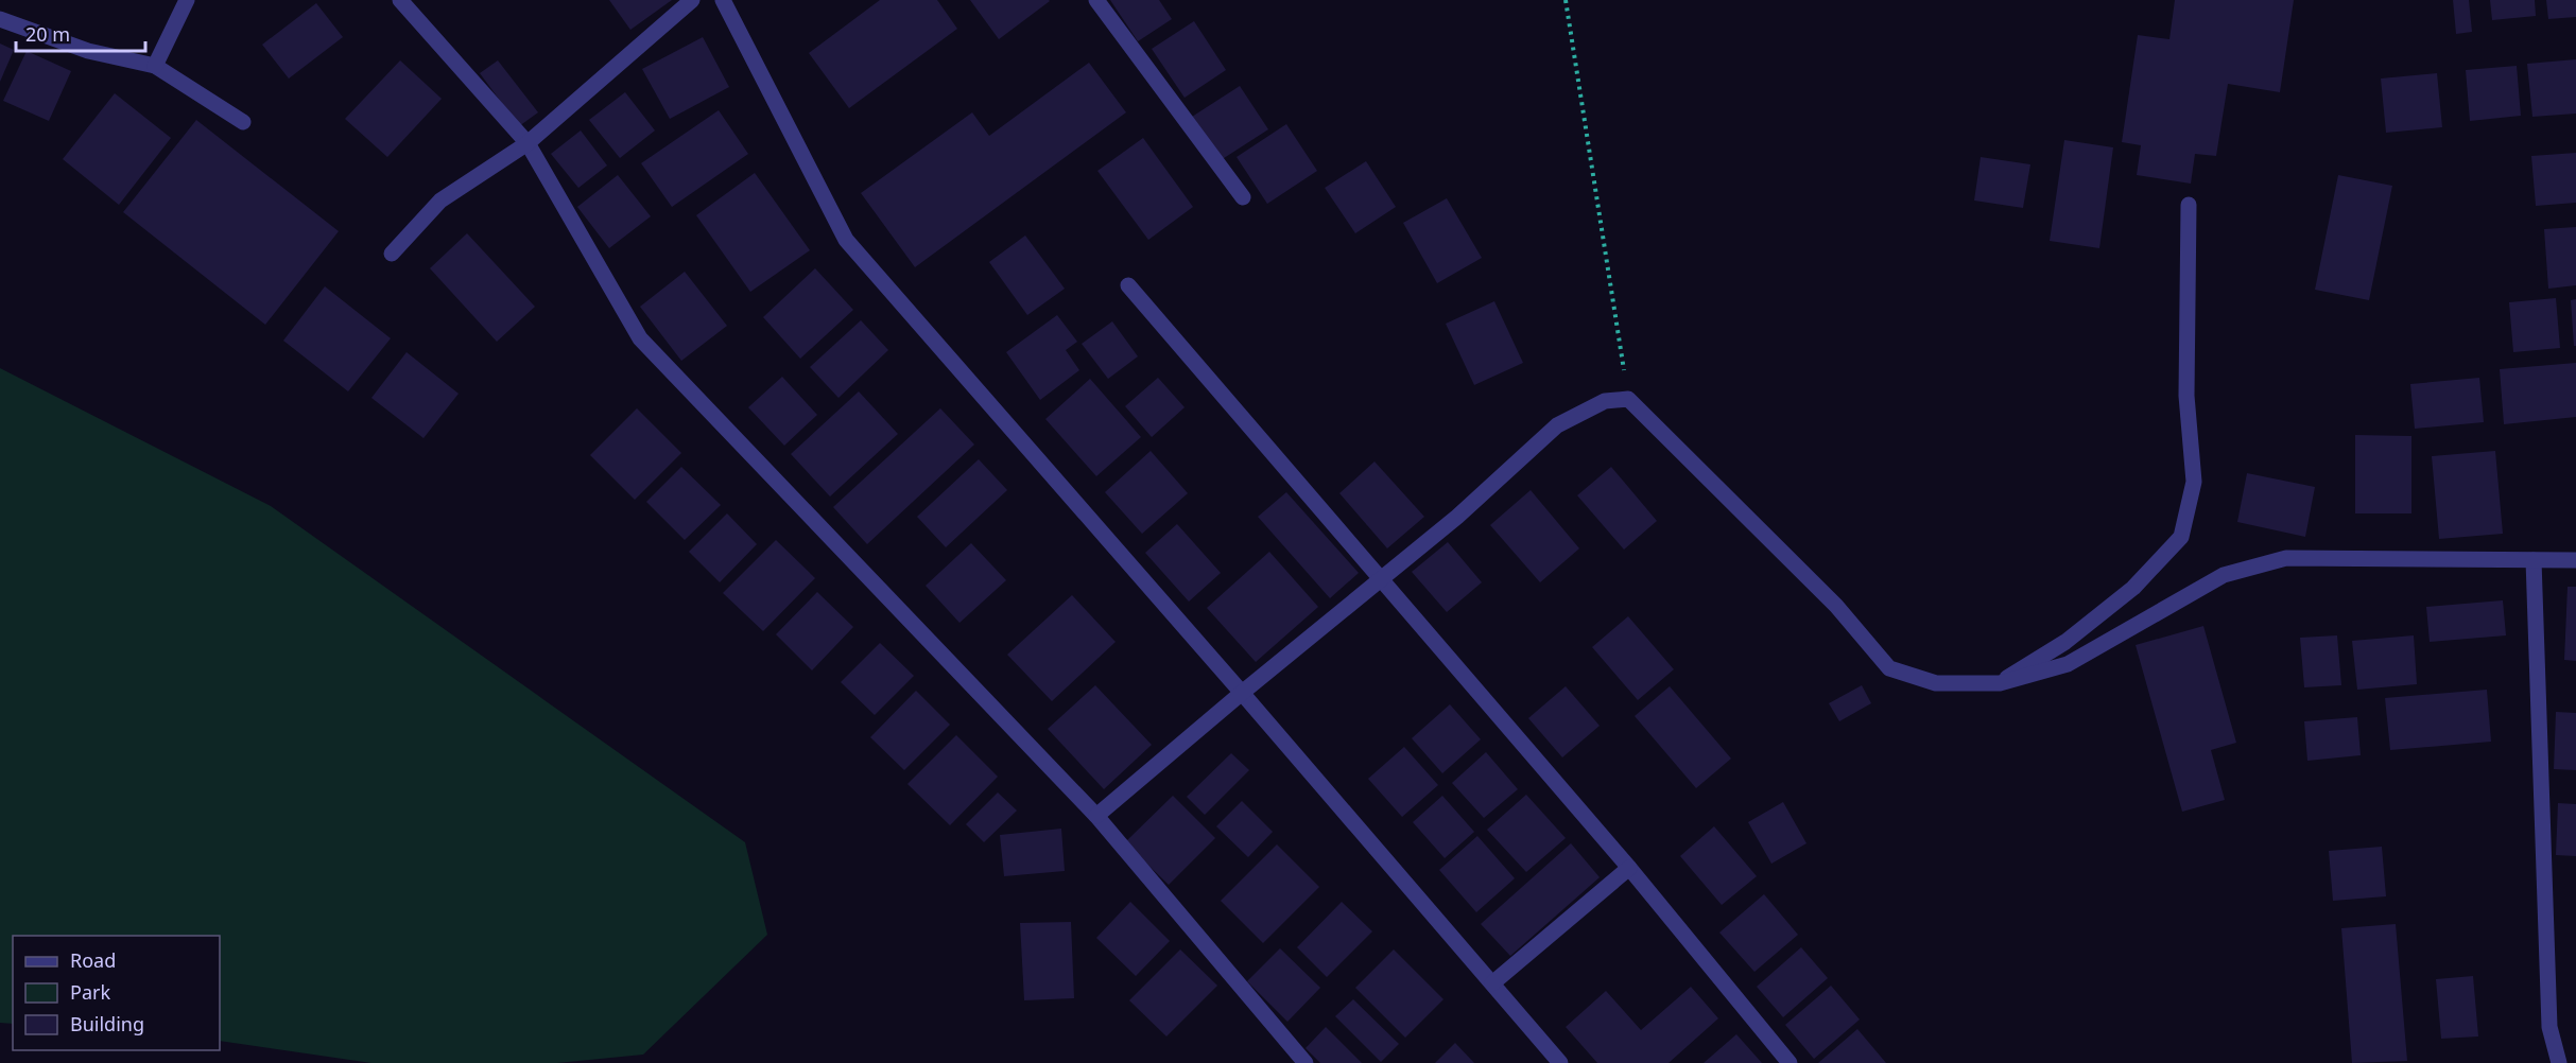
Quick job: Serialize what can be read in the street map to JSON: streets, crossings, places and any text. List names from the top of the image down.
{
  "legend": ["Road", "Park", "Building"],
  "scale_bar": "20 m"
}
